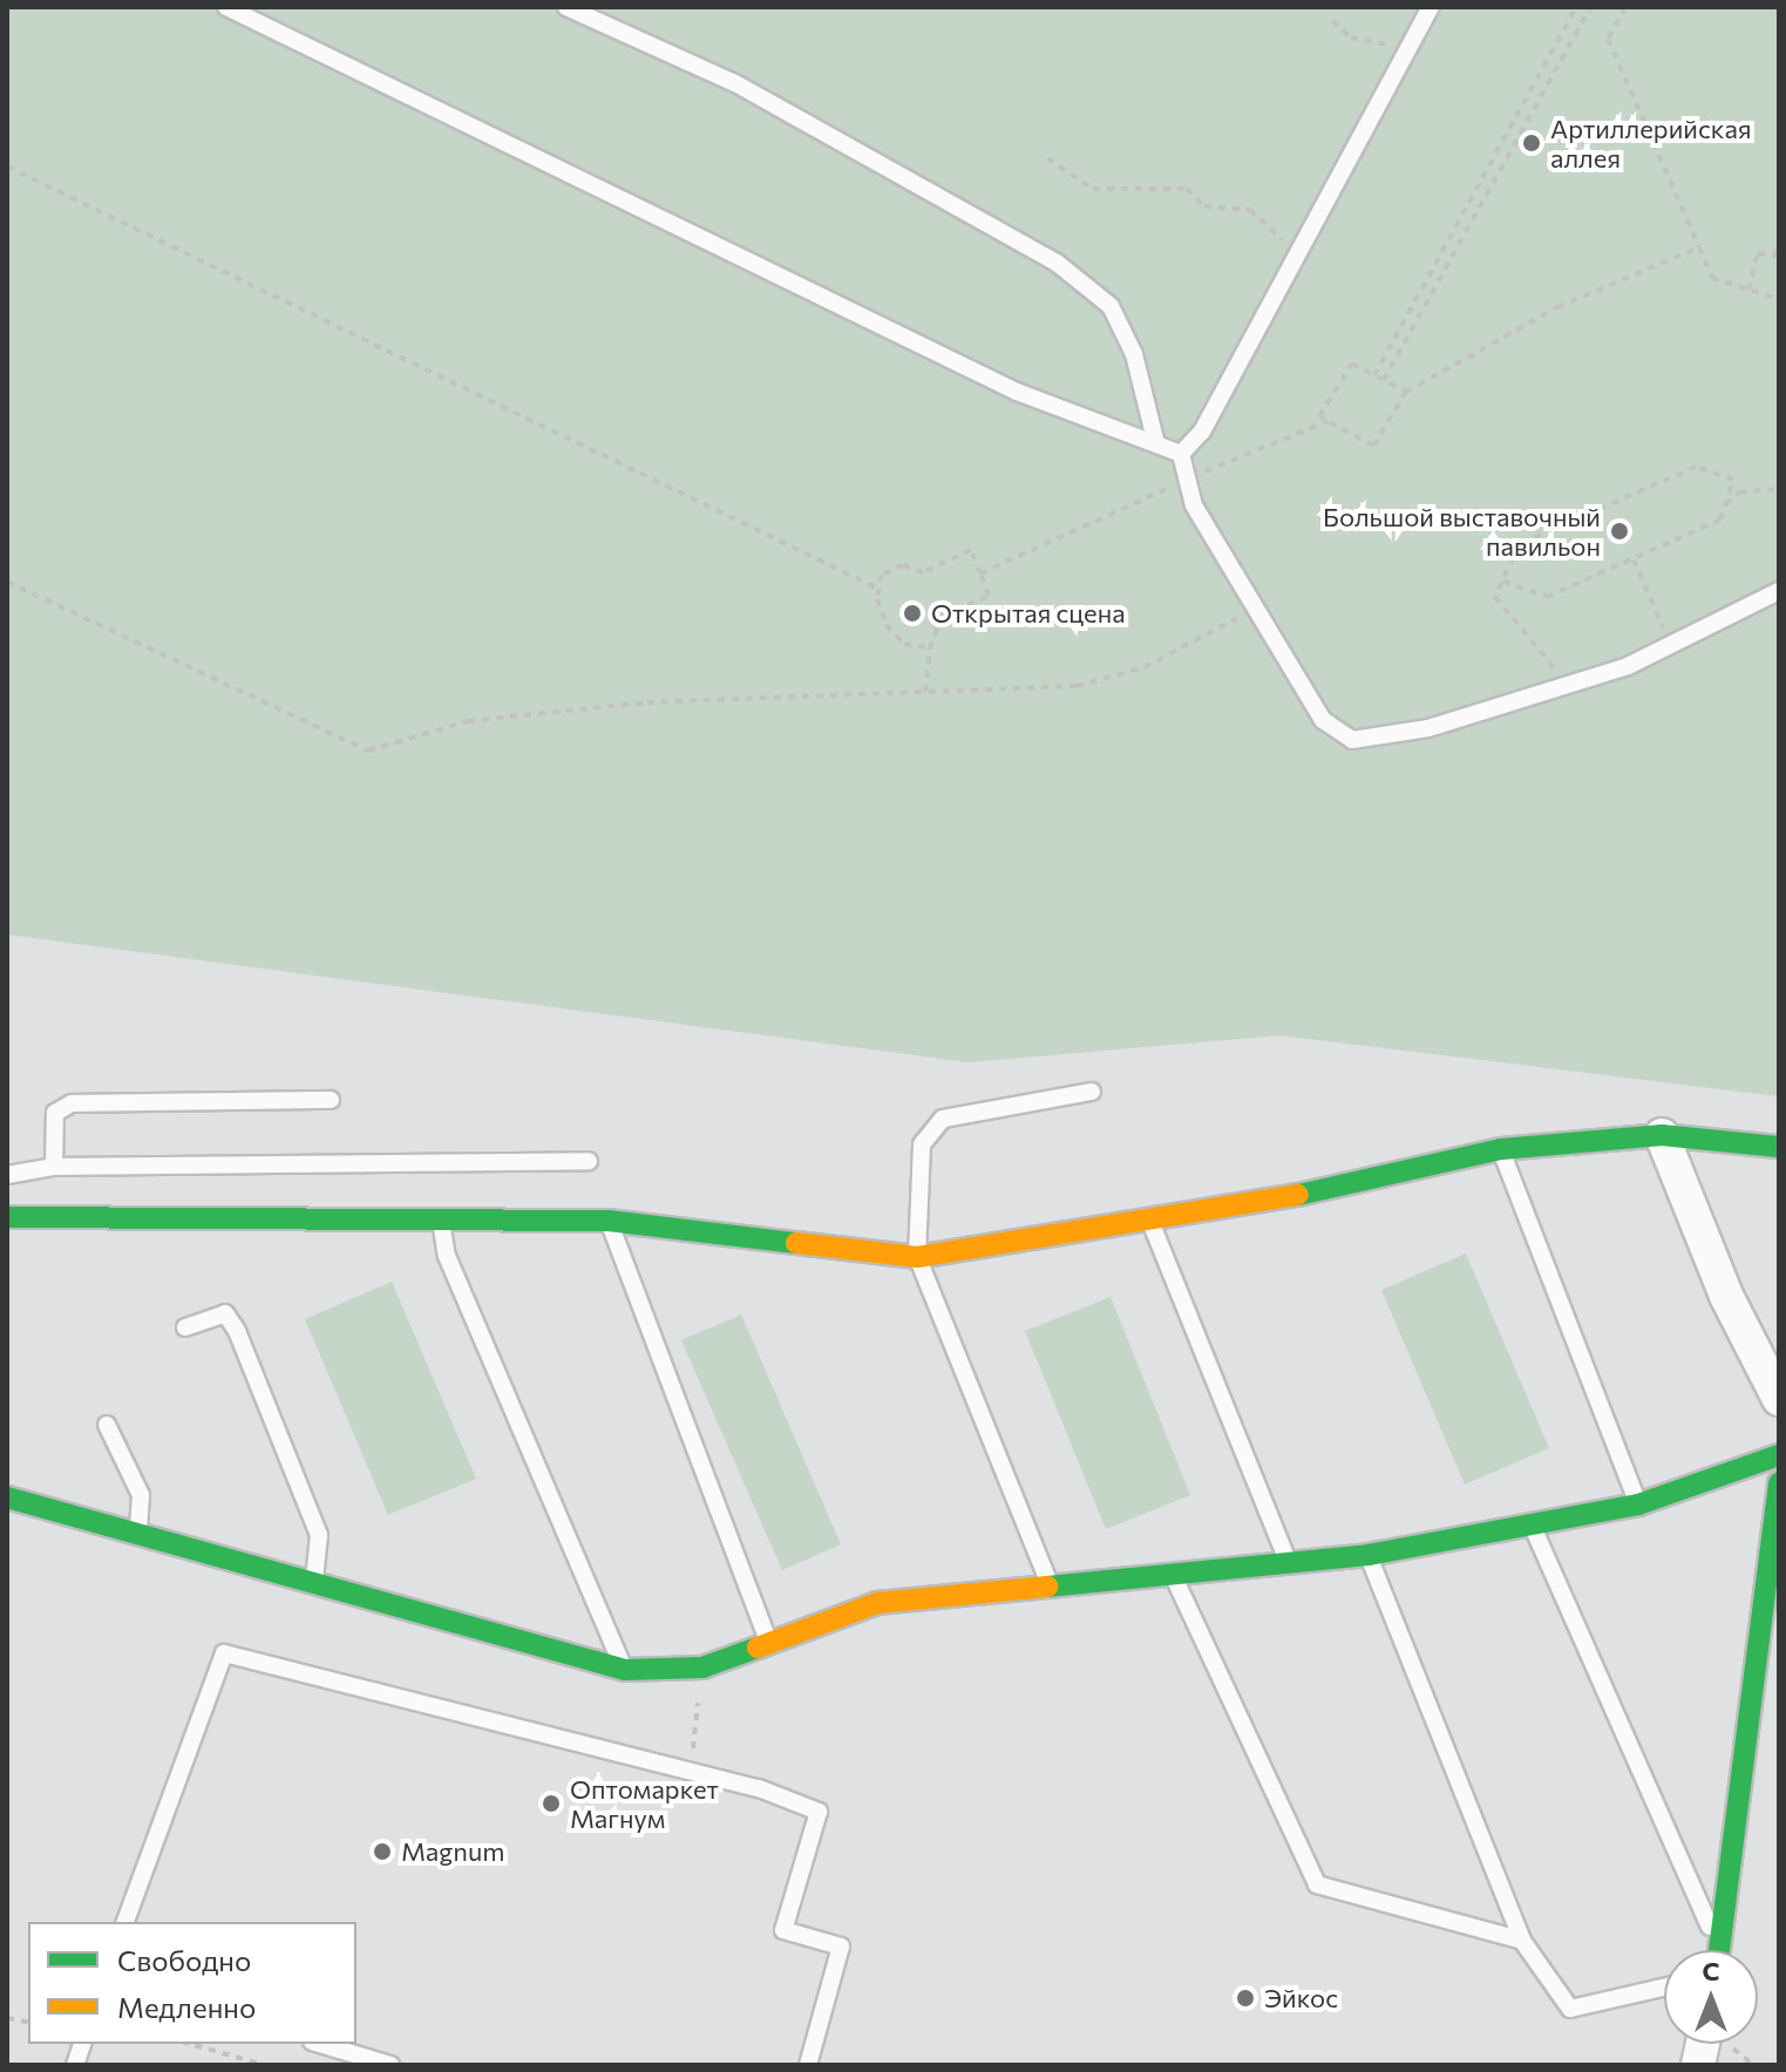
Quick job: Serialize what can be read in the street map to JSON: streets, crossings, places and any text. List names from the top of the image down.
{
  "places": [
    "Артиллерийская аллея",
    "Большой выставочный павильон",
    "Открытая сцена",
    "Оптомаркет Магнум",
    "Magnum",
    "Эйкос"
  ],
  "legend": ["Свободно", "Медленно"],
  "north": "top"
}
